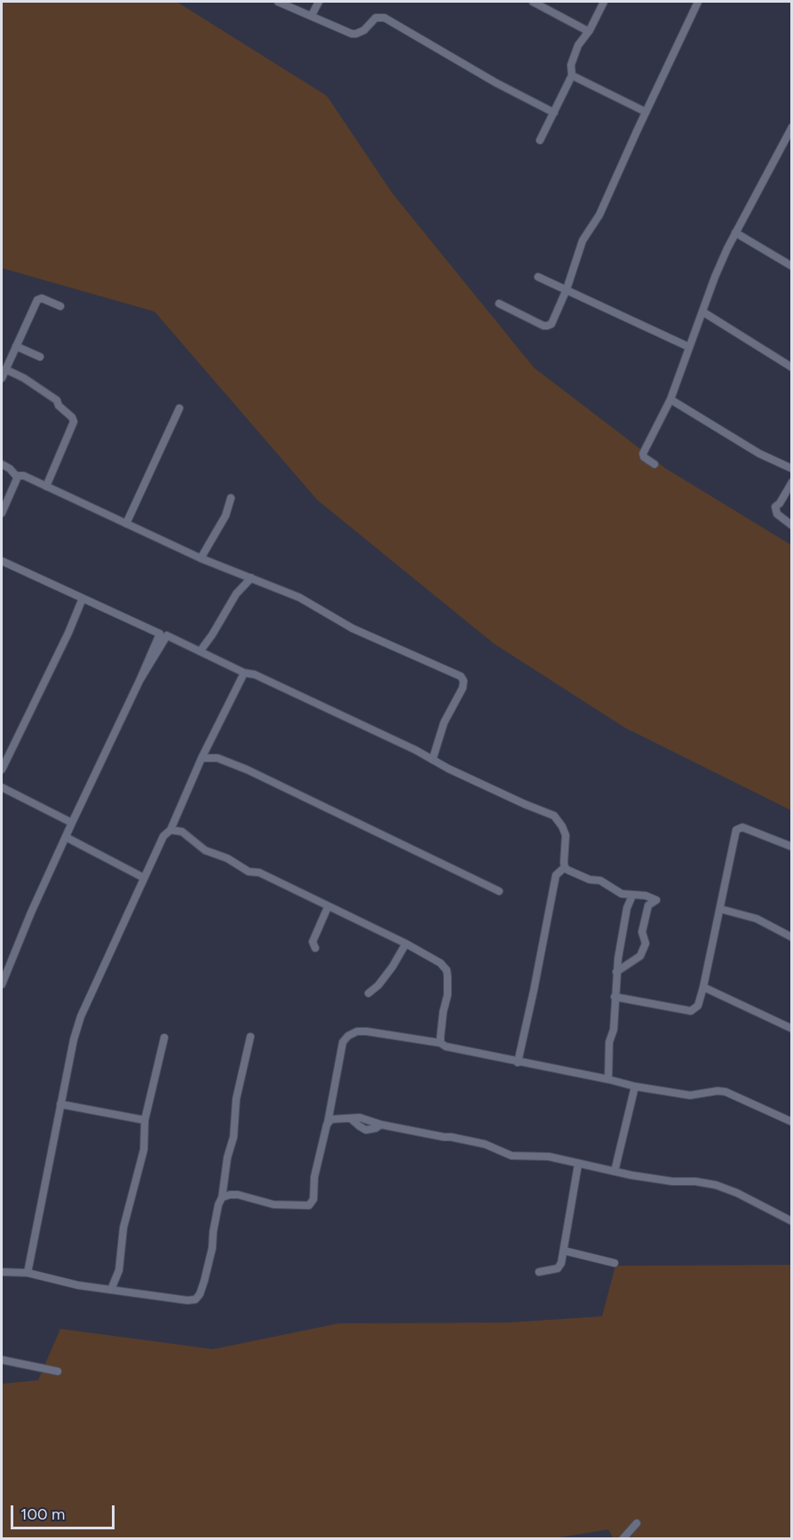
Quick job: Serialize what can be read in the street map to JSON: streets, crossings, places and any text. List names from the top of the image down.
{
  "scale_bar": "100 m"
}
